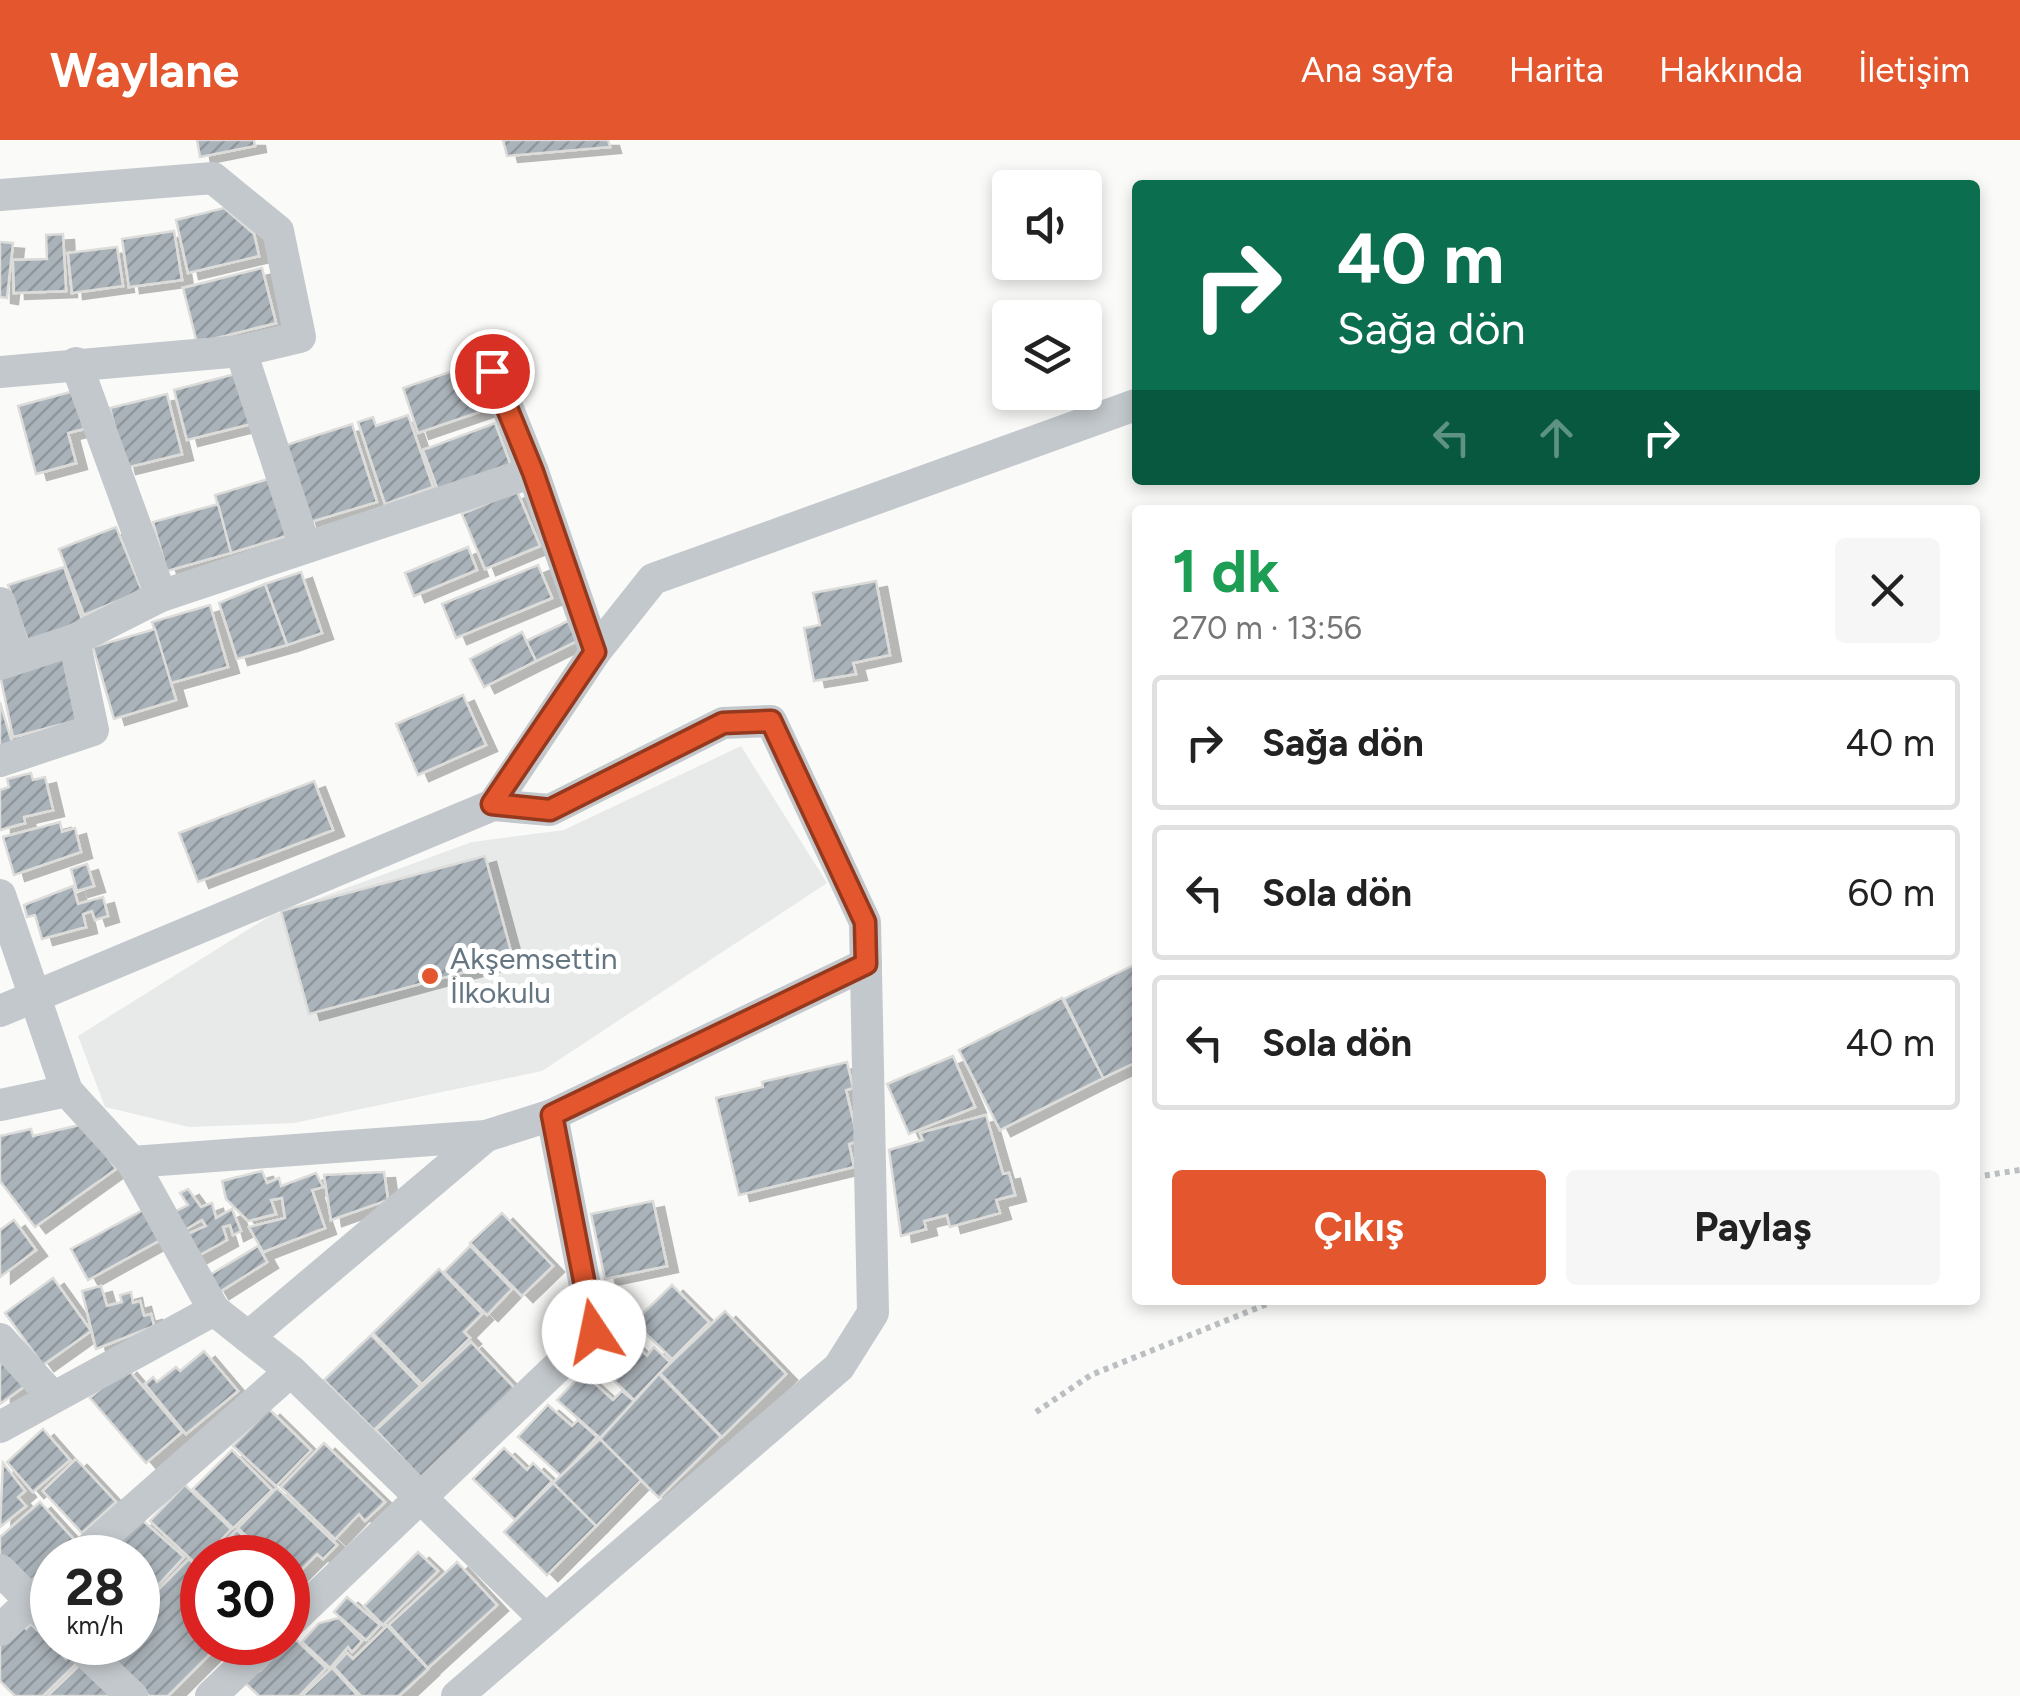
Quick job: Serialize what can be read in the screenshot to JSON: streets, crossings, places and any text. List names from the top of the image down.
{
  "places": ["Akşemsettin İlkokulu"],
  "page": {
    "header": "Waylane",
    "nav": [
      "Ana sayfa",
      "Harita",
      "Hakkında",
      "İletişim"
    ],
    "turn": ["40 m", "Sağa dön"],
    "heading": ["1 dk", "270 m · 13:56"],
    "list": [
      {
        "name": "Sağa dön",
        "value": "40 m"
      },
      {
        "name": "Sola dön",
        "value": "60 m"
      },
      {
        "name": "Sola dön",
        "value": "40 m"
      }
    ],
    "buttons": ["Çıkış", "Paylaş"],
    "speed": "28 km/h",
    "limit": "30"
  }
}
